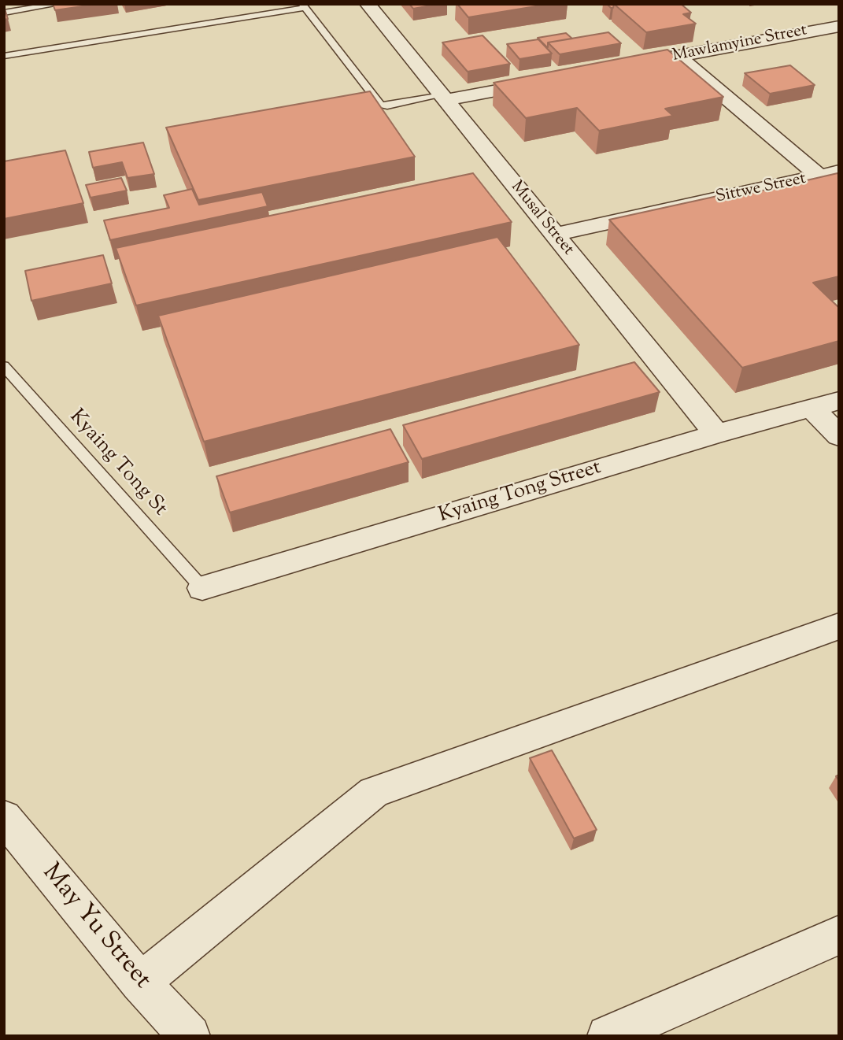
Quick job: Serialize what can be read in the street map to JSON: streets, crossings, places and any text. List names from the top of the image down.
{
  "streets": {
    "street": [
      "Mawlamyine Street",
      "Sittwe Street",
      "Musal Street",
      "Kyaing Tong Street",
      "May Yu Street"
    ],
    "lane": ["Kyaing Tong St"]
  },
  "crossings": [
    ["Sittwe Street", "Musal Street"],
    ["Musal Street", "Kyaing Tong Street"],
    ["Kyaing Tong St", "Kyaing Tong Street"]
  ]
}
